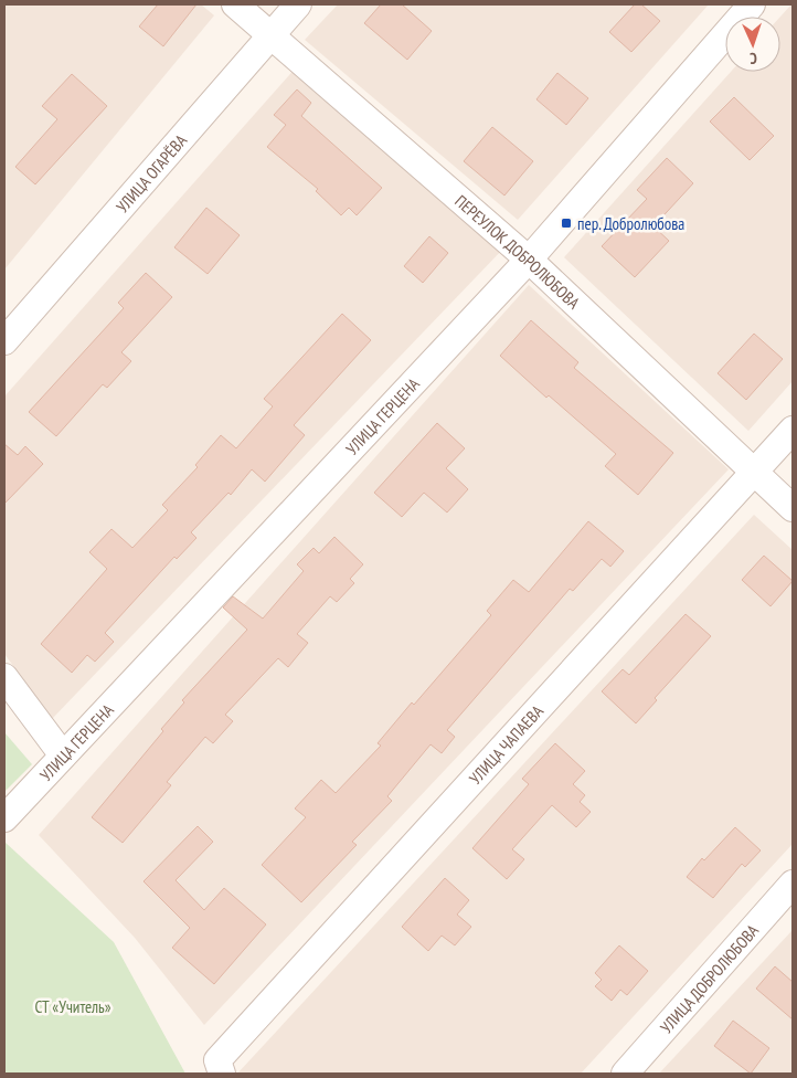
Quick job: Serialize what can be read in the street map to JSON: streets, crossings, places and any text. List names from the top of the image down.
{
  "streets": {
    "street": [
      "УЛИЦА ОГАРЁВА",
      "ПЕРЕУЛОК ДОБРОЛЮБОВА",
      "УЛИЦА ГЕРЦЕНА",
      "УЛИЦА ЧАПАЕВА",
      "УЛИЦА ДОБРОЛЮБОВА"
    ]
  },
  "crossings": [
    ["УЛИЦА ОГАРЁВА", "ПЕРЕУЛОК ДОБРОЛЮБОВА"],
    ["ПЕРЕУЛОК ДОБРОЛЮБОВА", "УЛИЦА ГЕРЦЕНА"],
    ["ПЕРЕУЛОК ДОБРОЛЮБОВА", "УЛИЦА ЧАПАЕВА"]
  ],
  "parks": ["СТ «Учитель»"],
  "places": {
    "transit": ["пер. Добролюбова"]
  },
  "north": "bottom"
}
